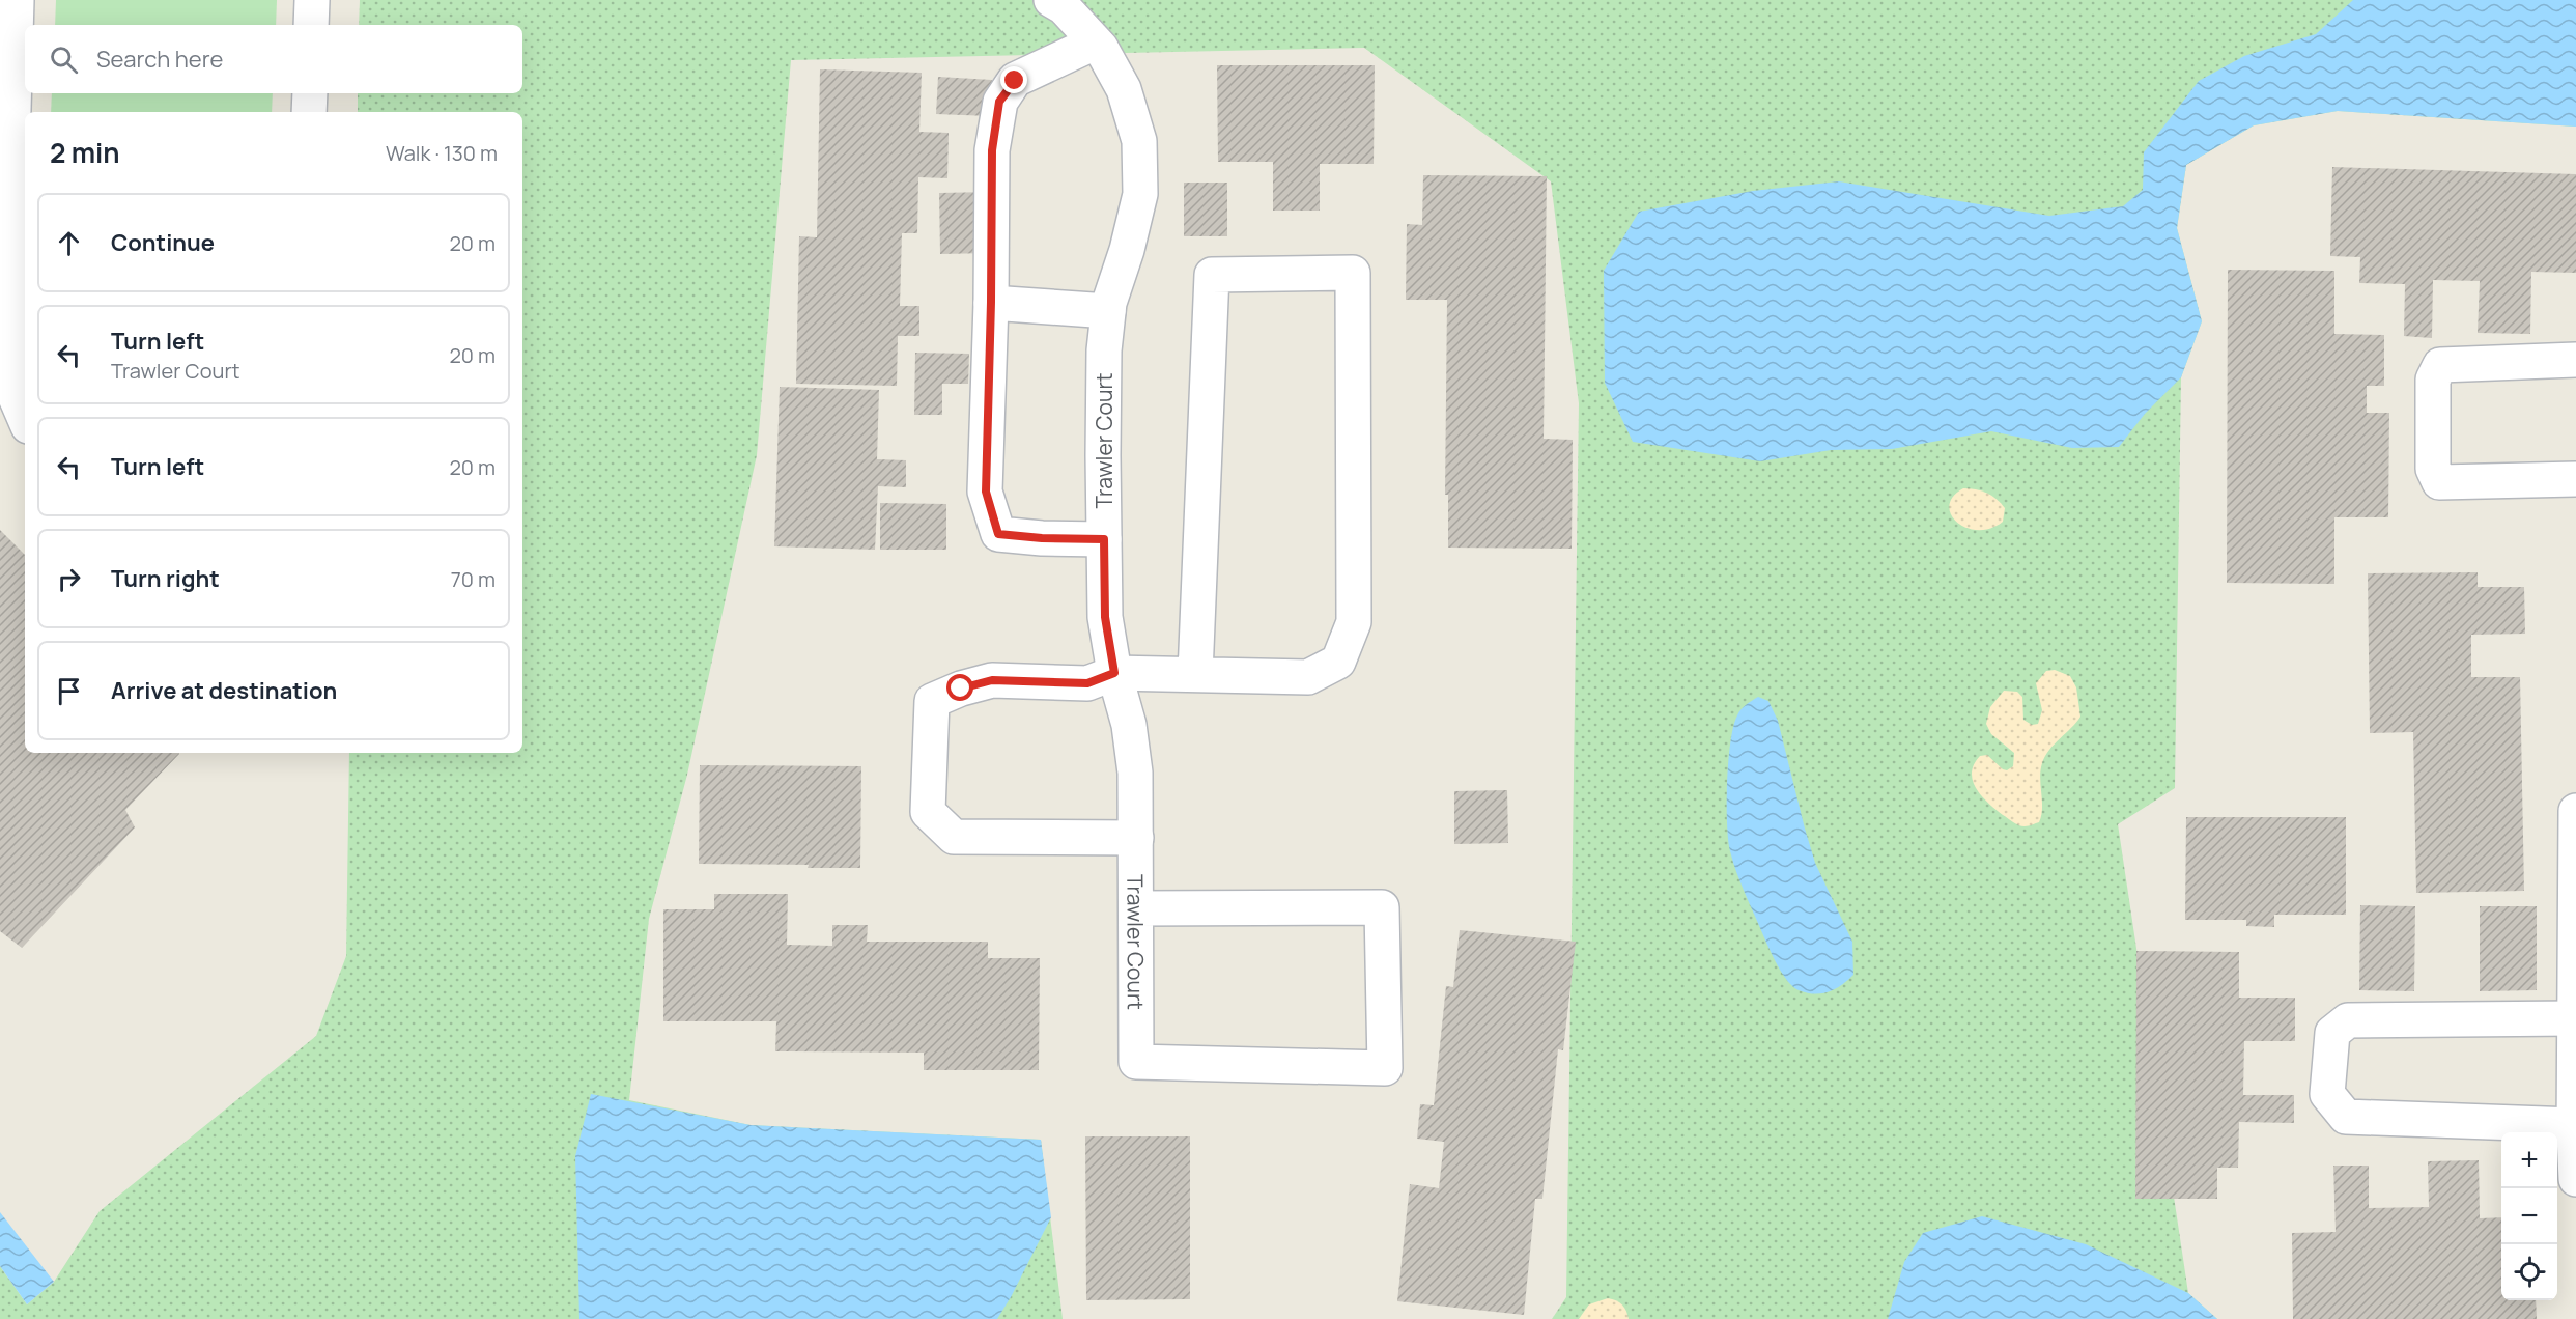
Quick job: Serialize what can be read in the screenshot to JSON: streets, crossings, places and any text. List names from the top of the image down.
{
  "streets": {
    "street": ["Trawler Court"]
  },
  "page": {
    "search": "Search here",
    "heading": ["2 min", "Walk · 130 m"],
    "list": [
      ["Continue", "20 m"],
      ["Turn left", "Trawler Court", "20 m"],
      ["Turn left", "20 m"],
      ["Turn right", "70 m"],
      "Arrive at destination"
    ],
    "map_buttons": ["+", "−"]
  }
}
